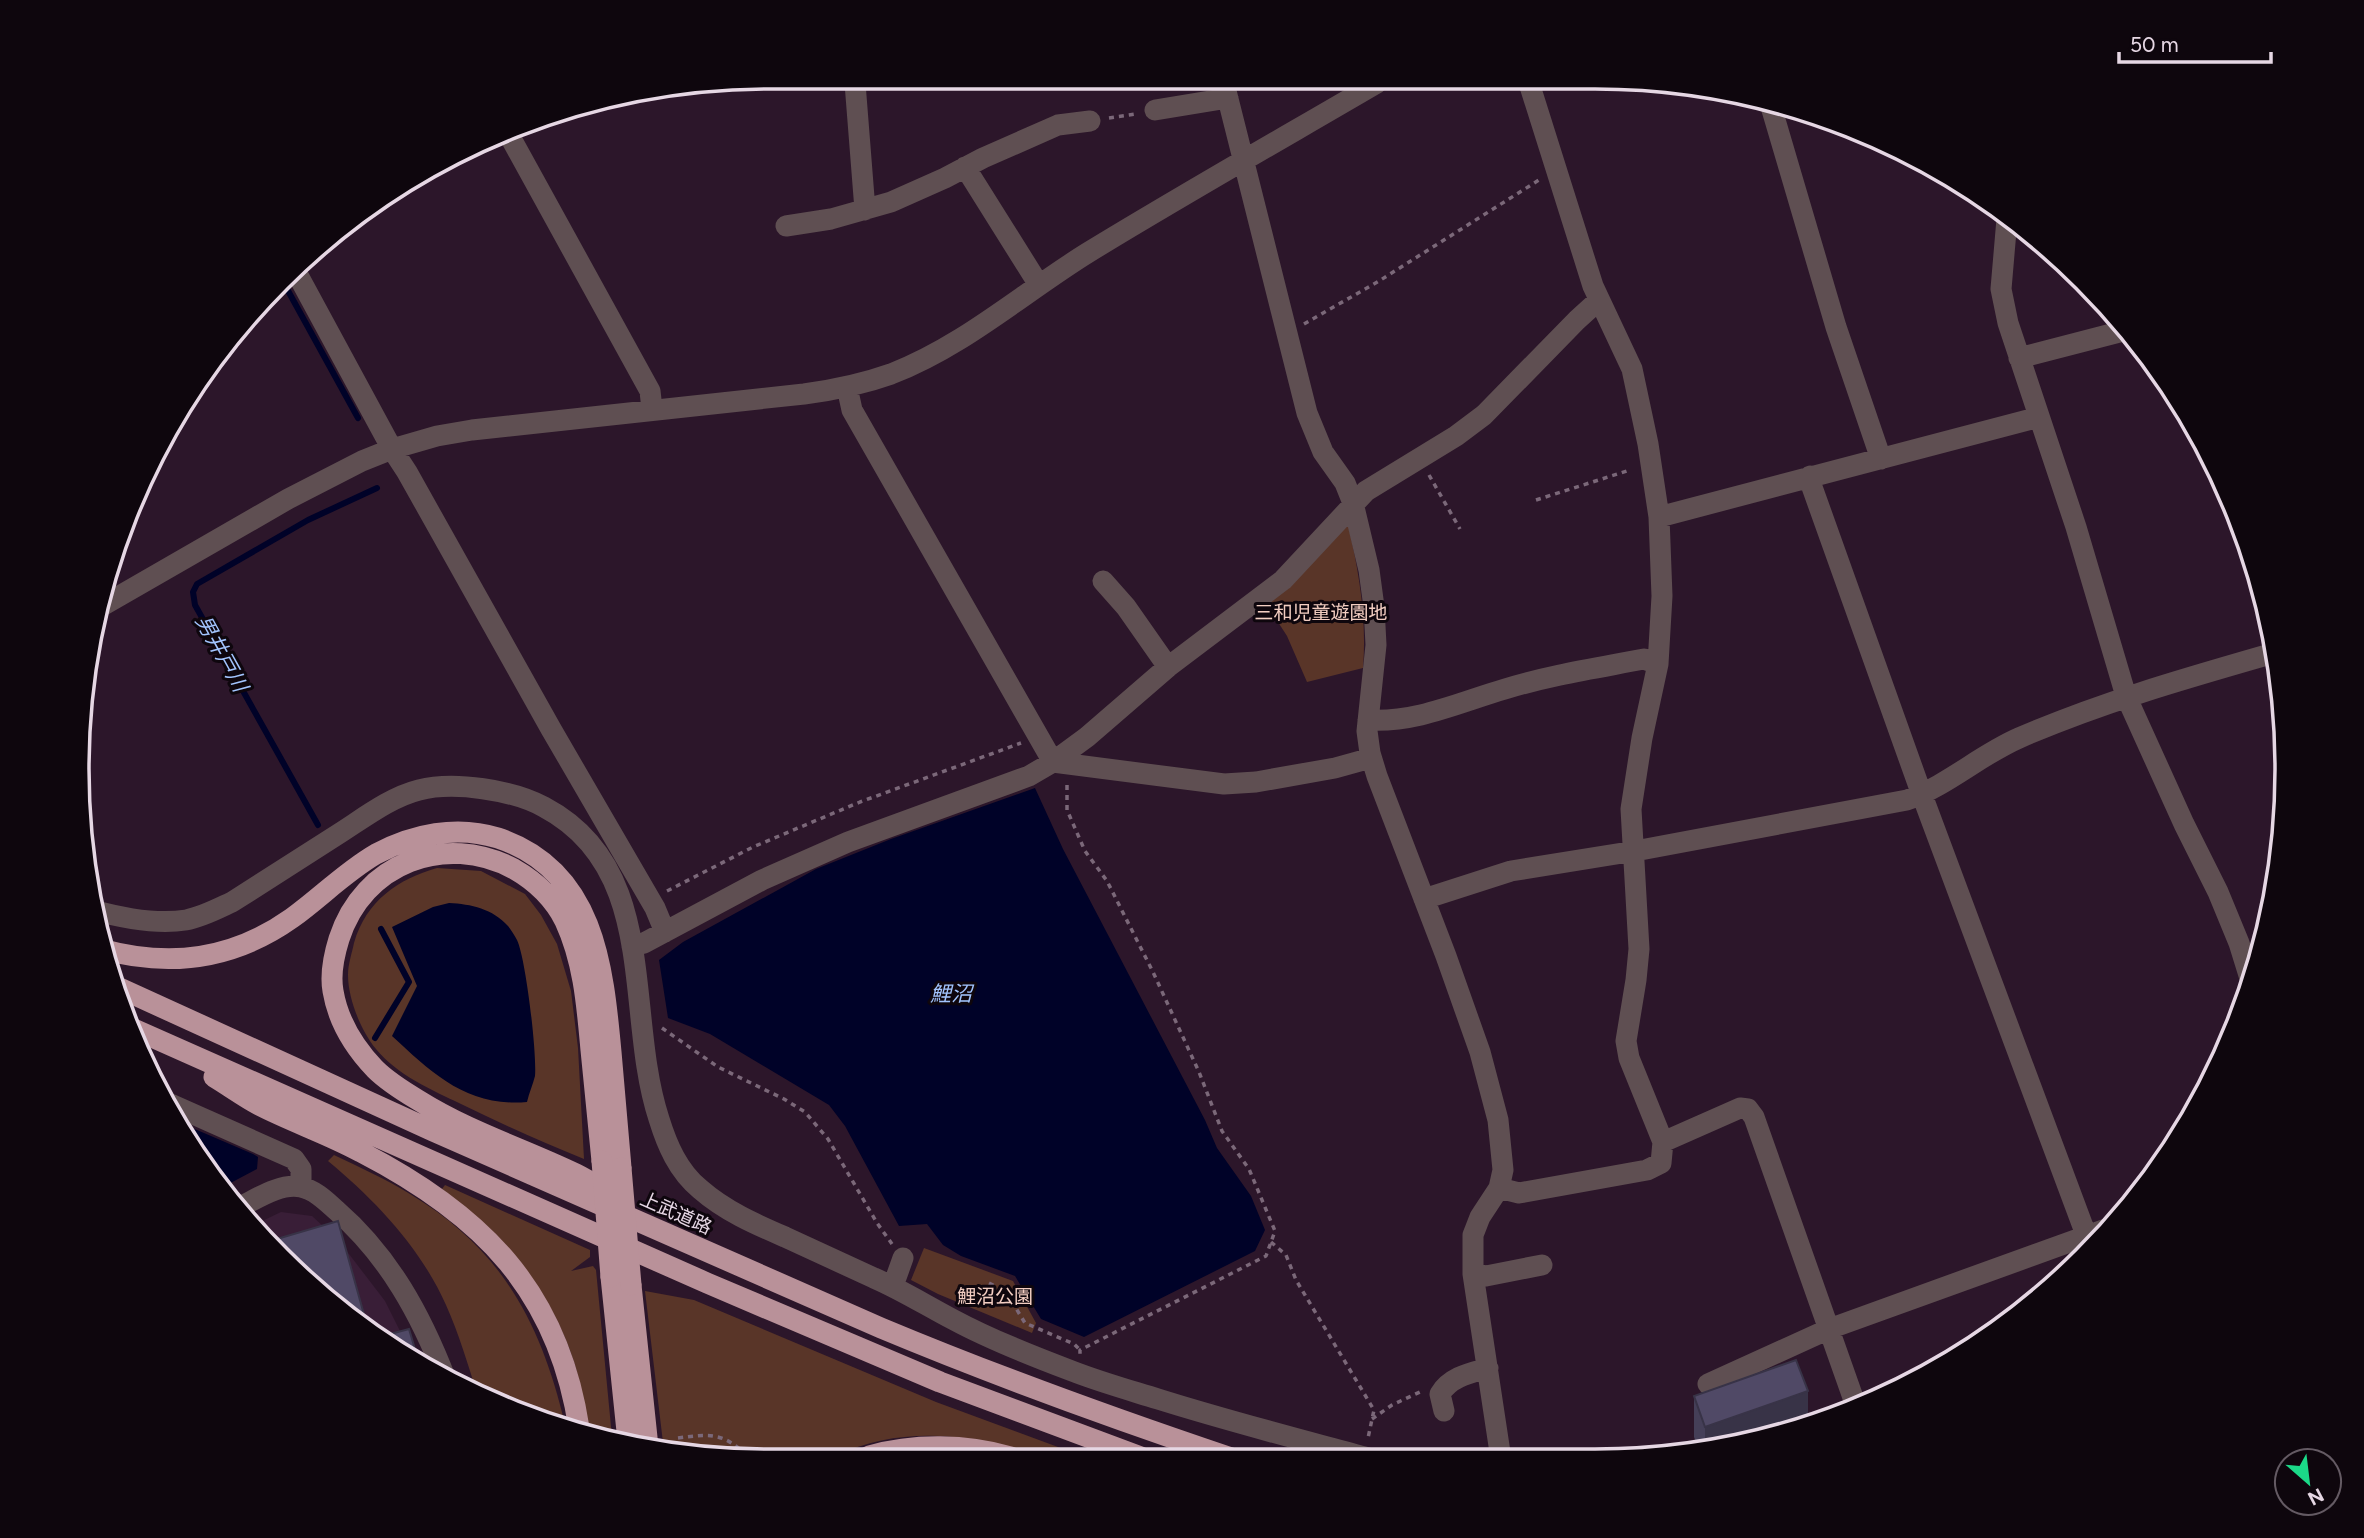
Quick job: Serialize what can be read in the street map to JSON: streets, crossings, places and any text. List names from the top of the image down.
{
  "streets": {
    "highway": ["上武道路"]
  },
  "water": ["男井戸川", "鯉沼"],
  "parks": ["三和児童遊園地", "鯉沼公園"],
  "scale_bar": "50 m",
  "north": "bottom right"
}
